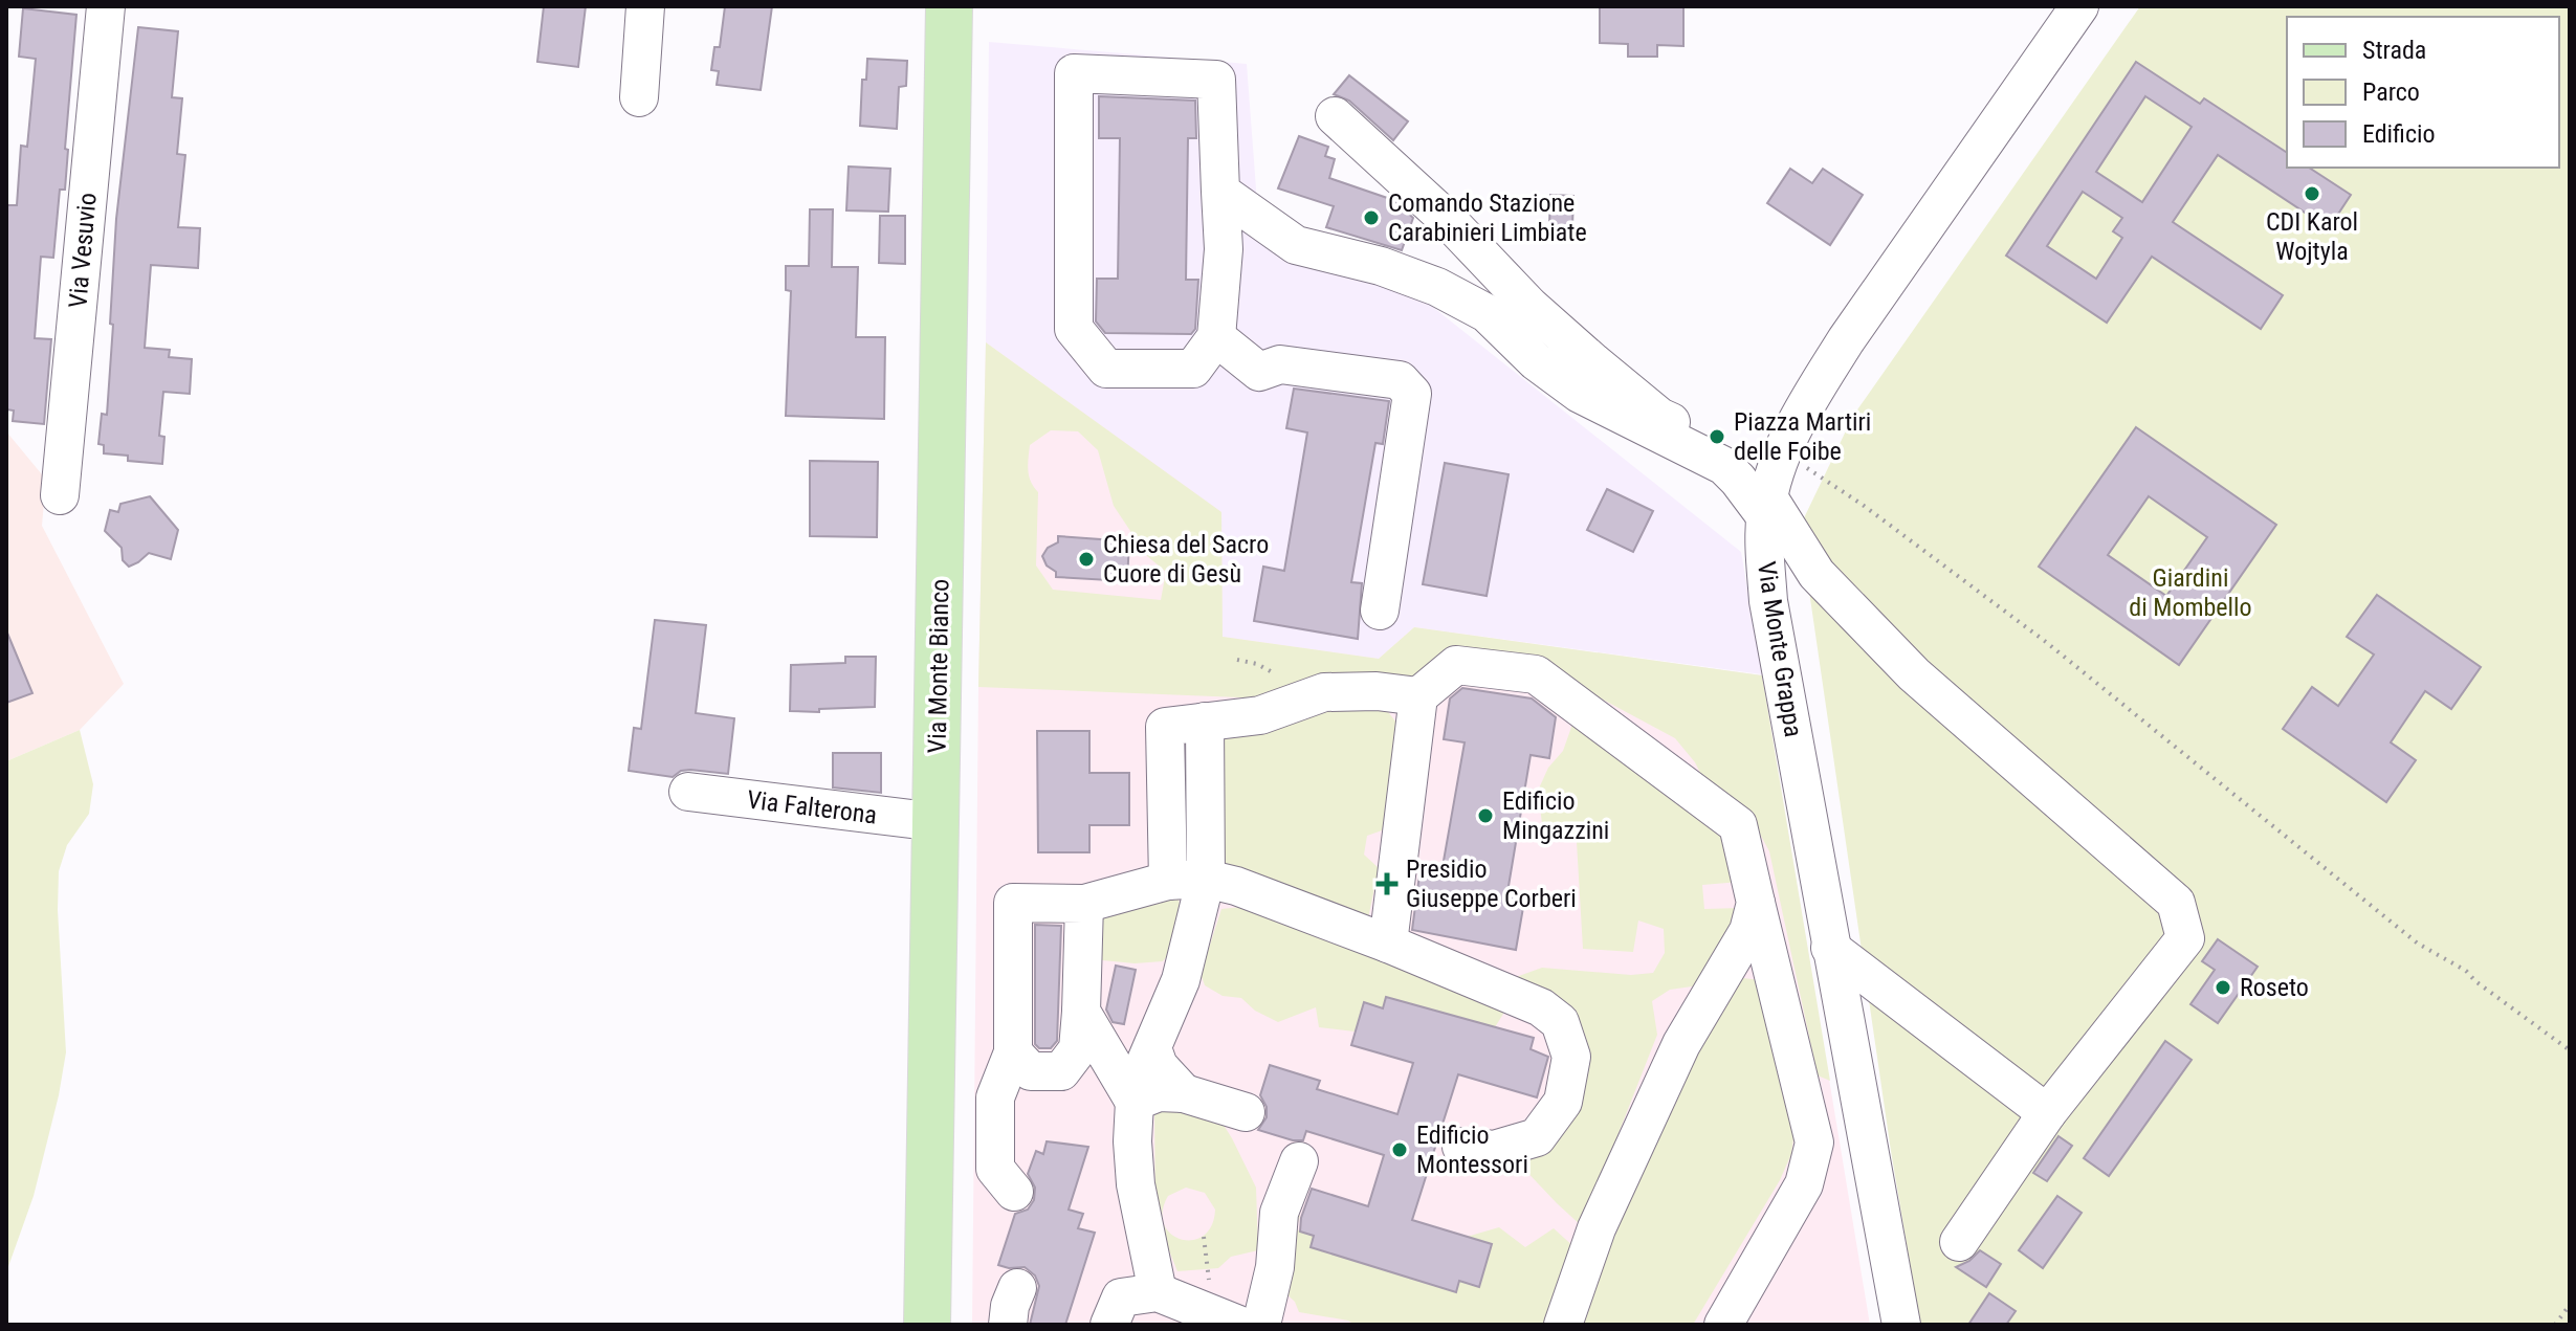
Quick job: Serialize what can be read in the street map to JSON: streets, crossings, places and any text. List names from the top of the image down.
{
  "streets": {
    "main road": ["Via Monte Bianco"],
    "street": ["Via Vesuvio", "Via Monte Grappa", "Via Falterona"]
  },
  "crossings": [
    ["Via Monte Bianco", "Via Falterona"]
  ],
  "parks": ["Giardini di Mombello"],
  "places": {
    "other": [
      "CDI Karol Wojtyla",
      "Comando Stazione Carabinieri Limbiate",
      "Piazza Martiri delle Foibe",
      "Chiesa del Sacro Cuore di Gesù",
      "Edificio Mingazzini",
      "Roseto",
      "Edificio Montessori"
    ],
    "health": ["Presidio Giuseppe Corberi"]
  },
  "legend": ["Strada", "Parco", "Edificio"]
}
